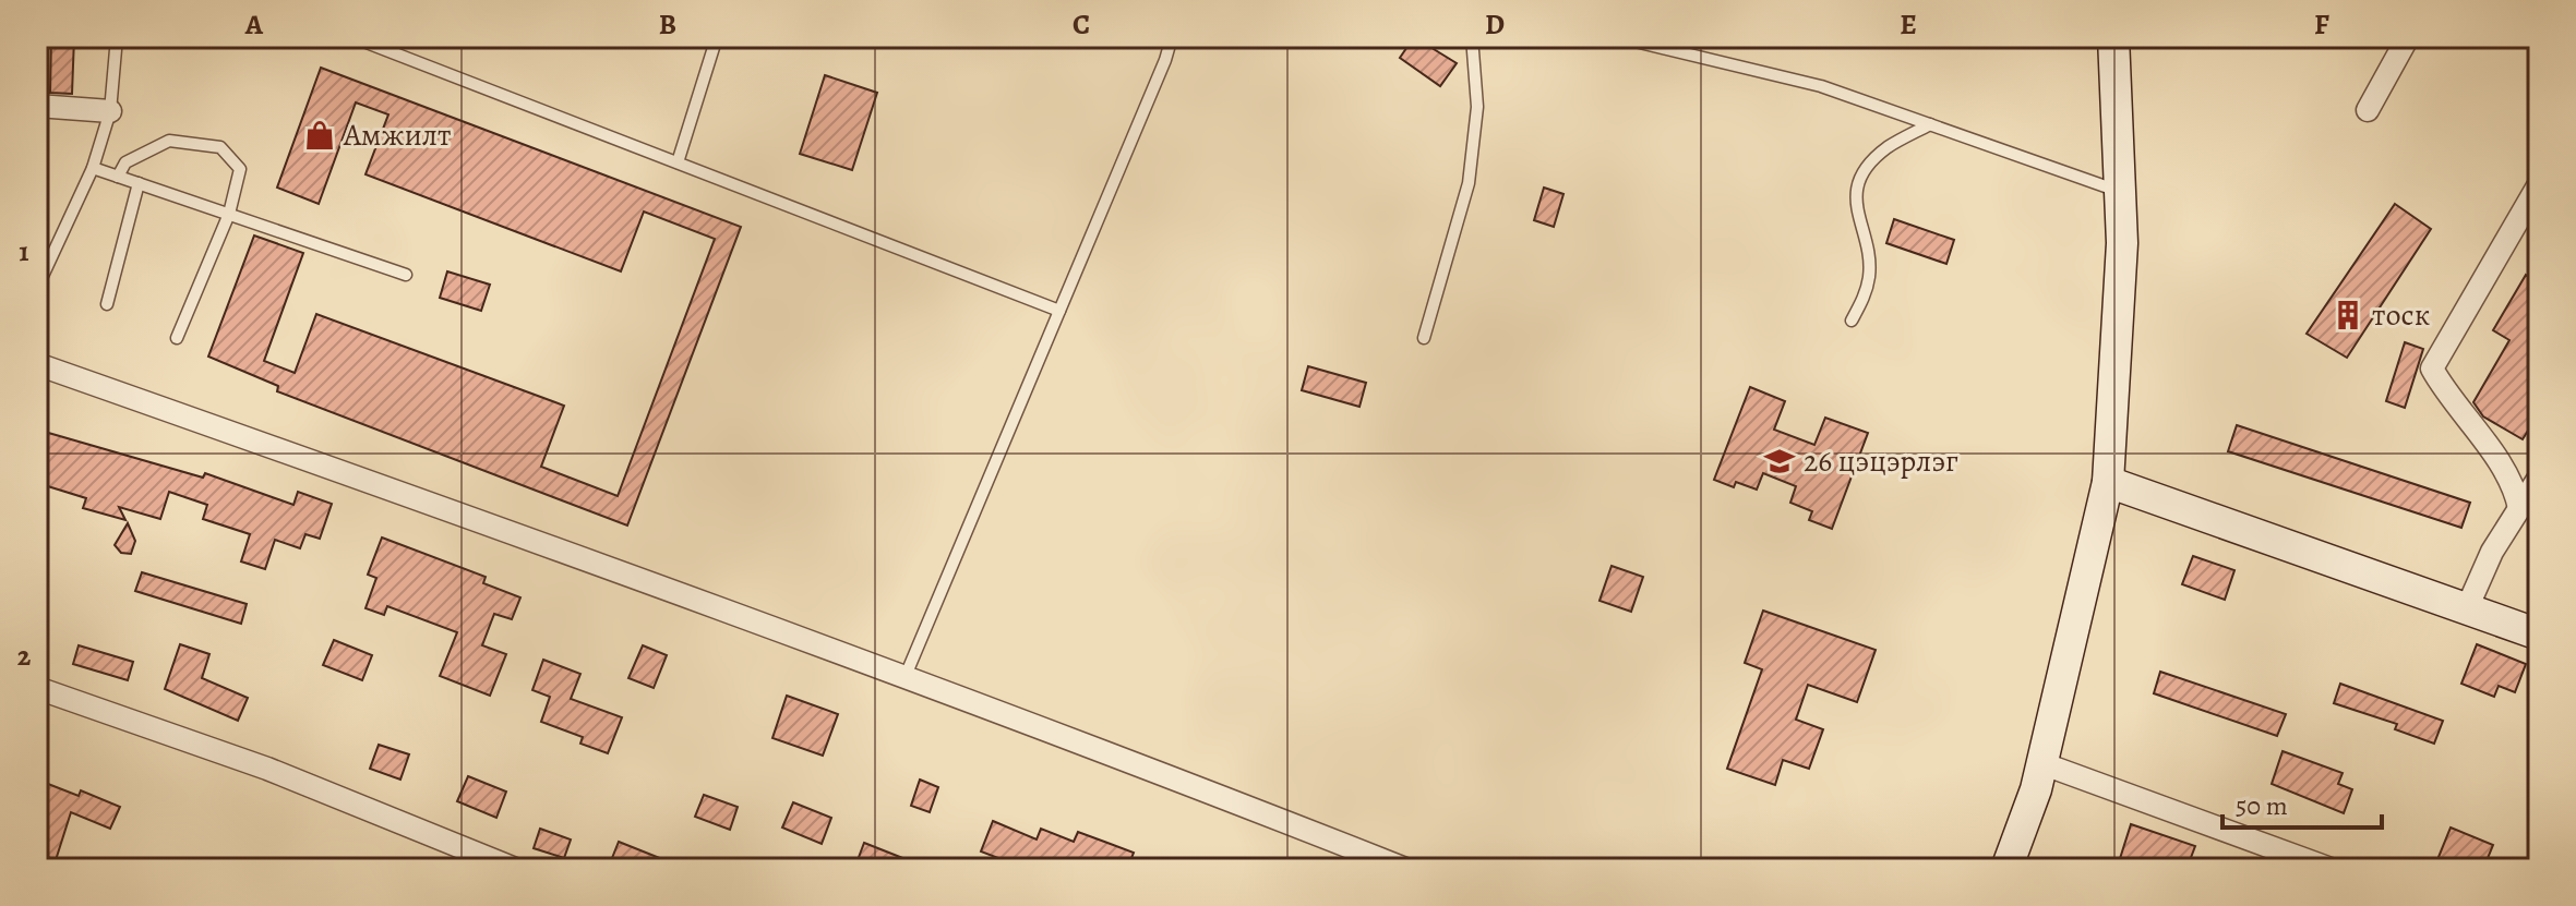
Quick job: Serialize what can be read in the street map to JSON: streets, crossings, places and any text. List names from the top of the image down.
{
  "places": {
    "shop": ["Амжилт"],
    "building": ["тоск"],
    "school or university": ["26 цэцэрлэг"]
  },
  "scale_bar": "50 m",
  "grid": {
    "columns": [
      "A",
      "B",
      "C",
      "D",
      "E",
      "F"
    ],
    "rows": ["1", "2"]
  }
}
